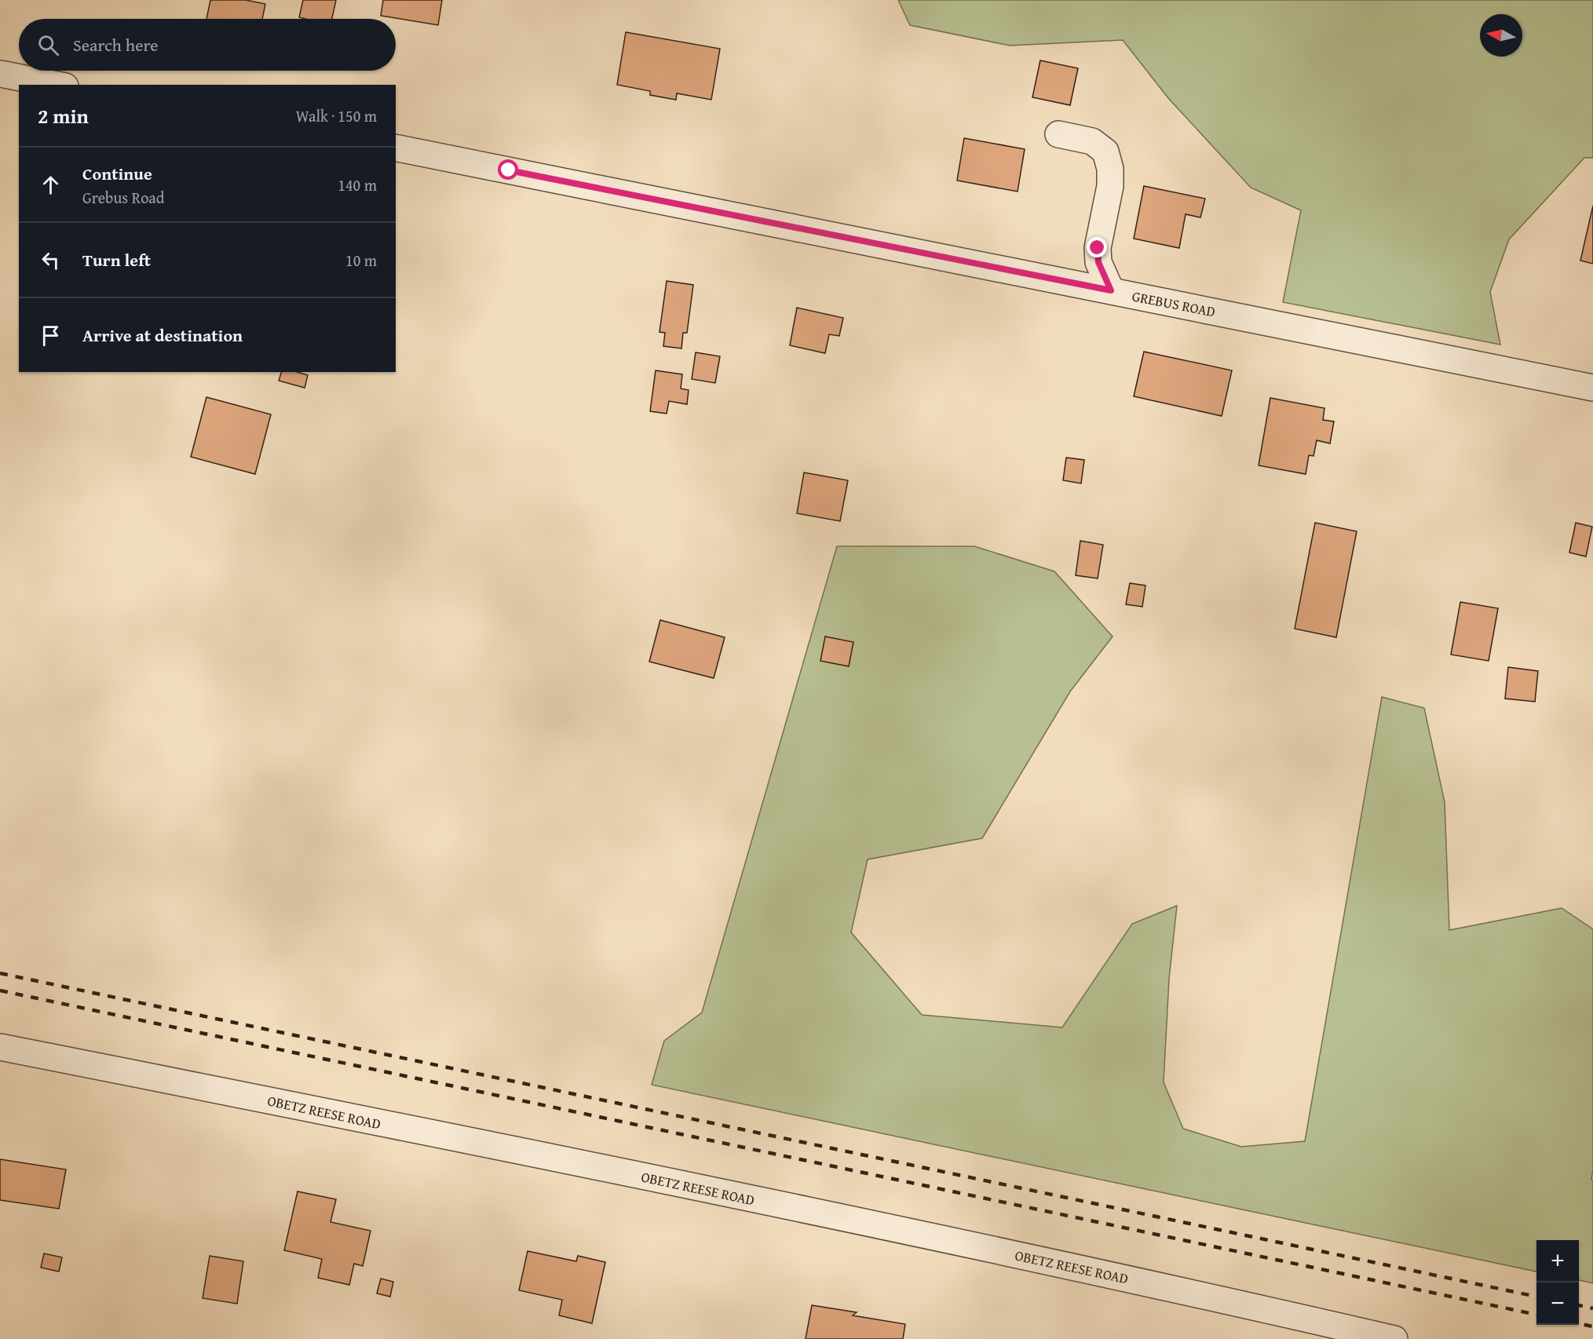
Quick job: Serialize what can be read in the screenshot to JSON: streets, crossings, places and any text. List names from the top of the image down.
{
  "streets": {
    "street": ["GREBUS ROAD", "OBETZ REESE ROAD"]
  },
  "north": "left",
  "page": {
    "search": "Search here",
    "heading": ["2 min", "Walk · 150 m"],
    "list": [
      ["Continue", "Grebus Road", "140 m"],
      ["Turn left", "10 m"],
      "Arrive at destination"
    ],
    "map_buttons": ["+", "−"]
  }
}
